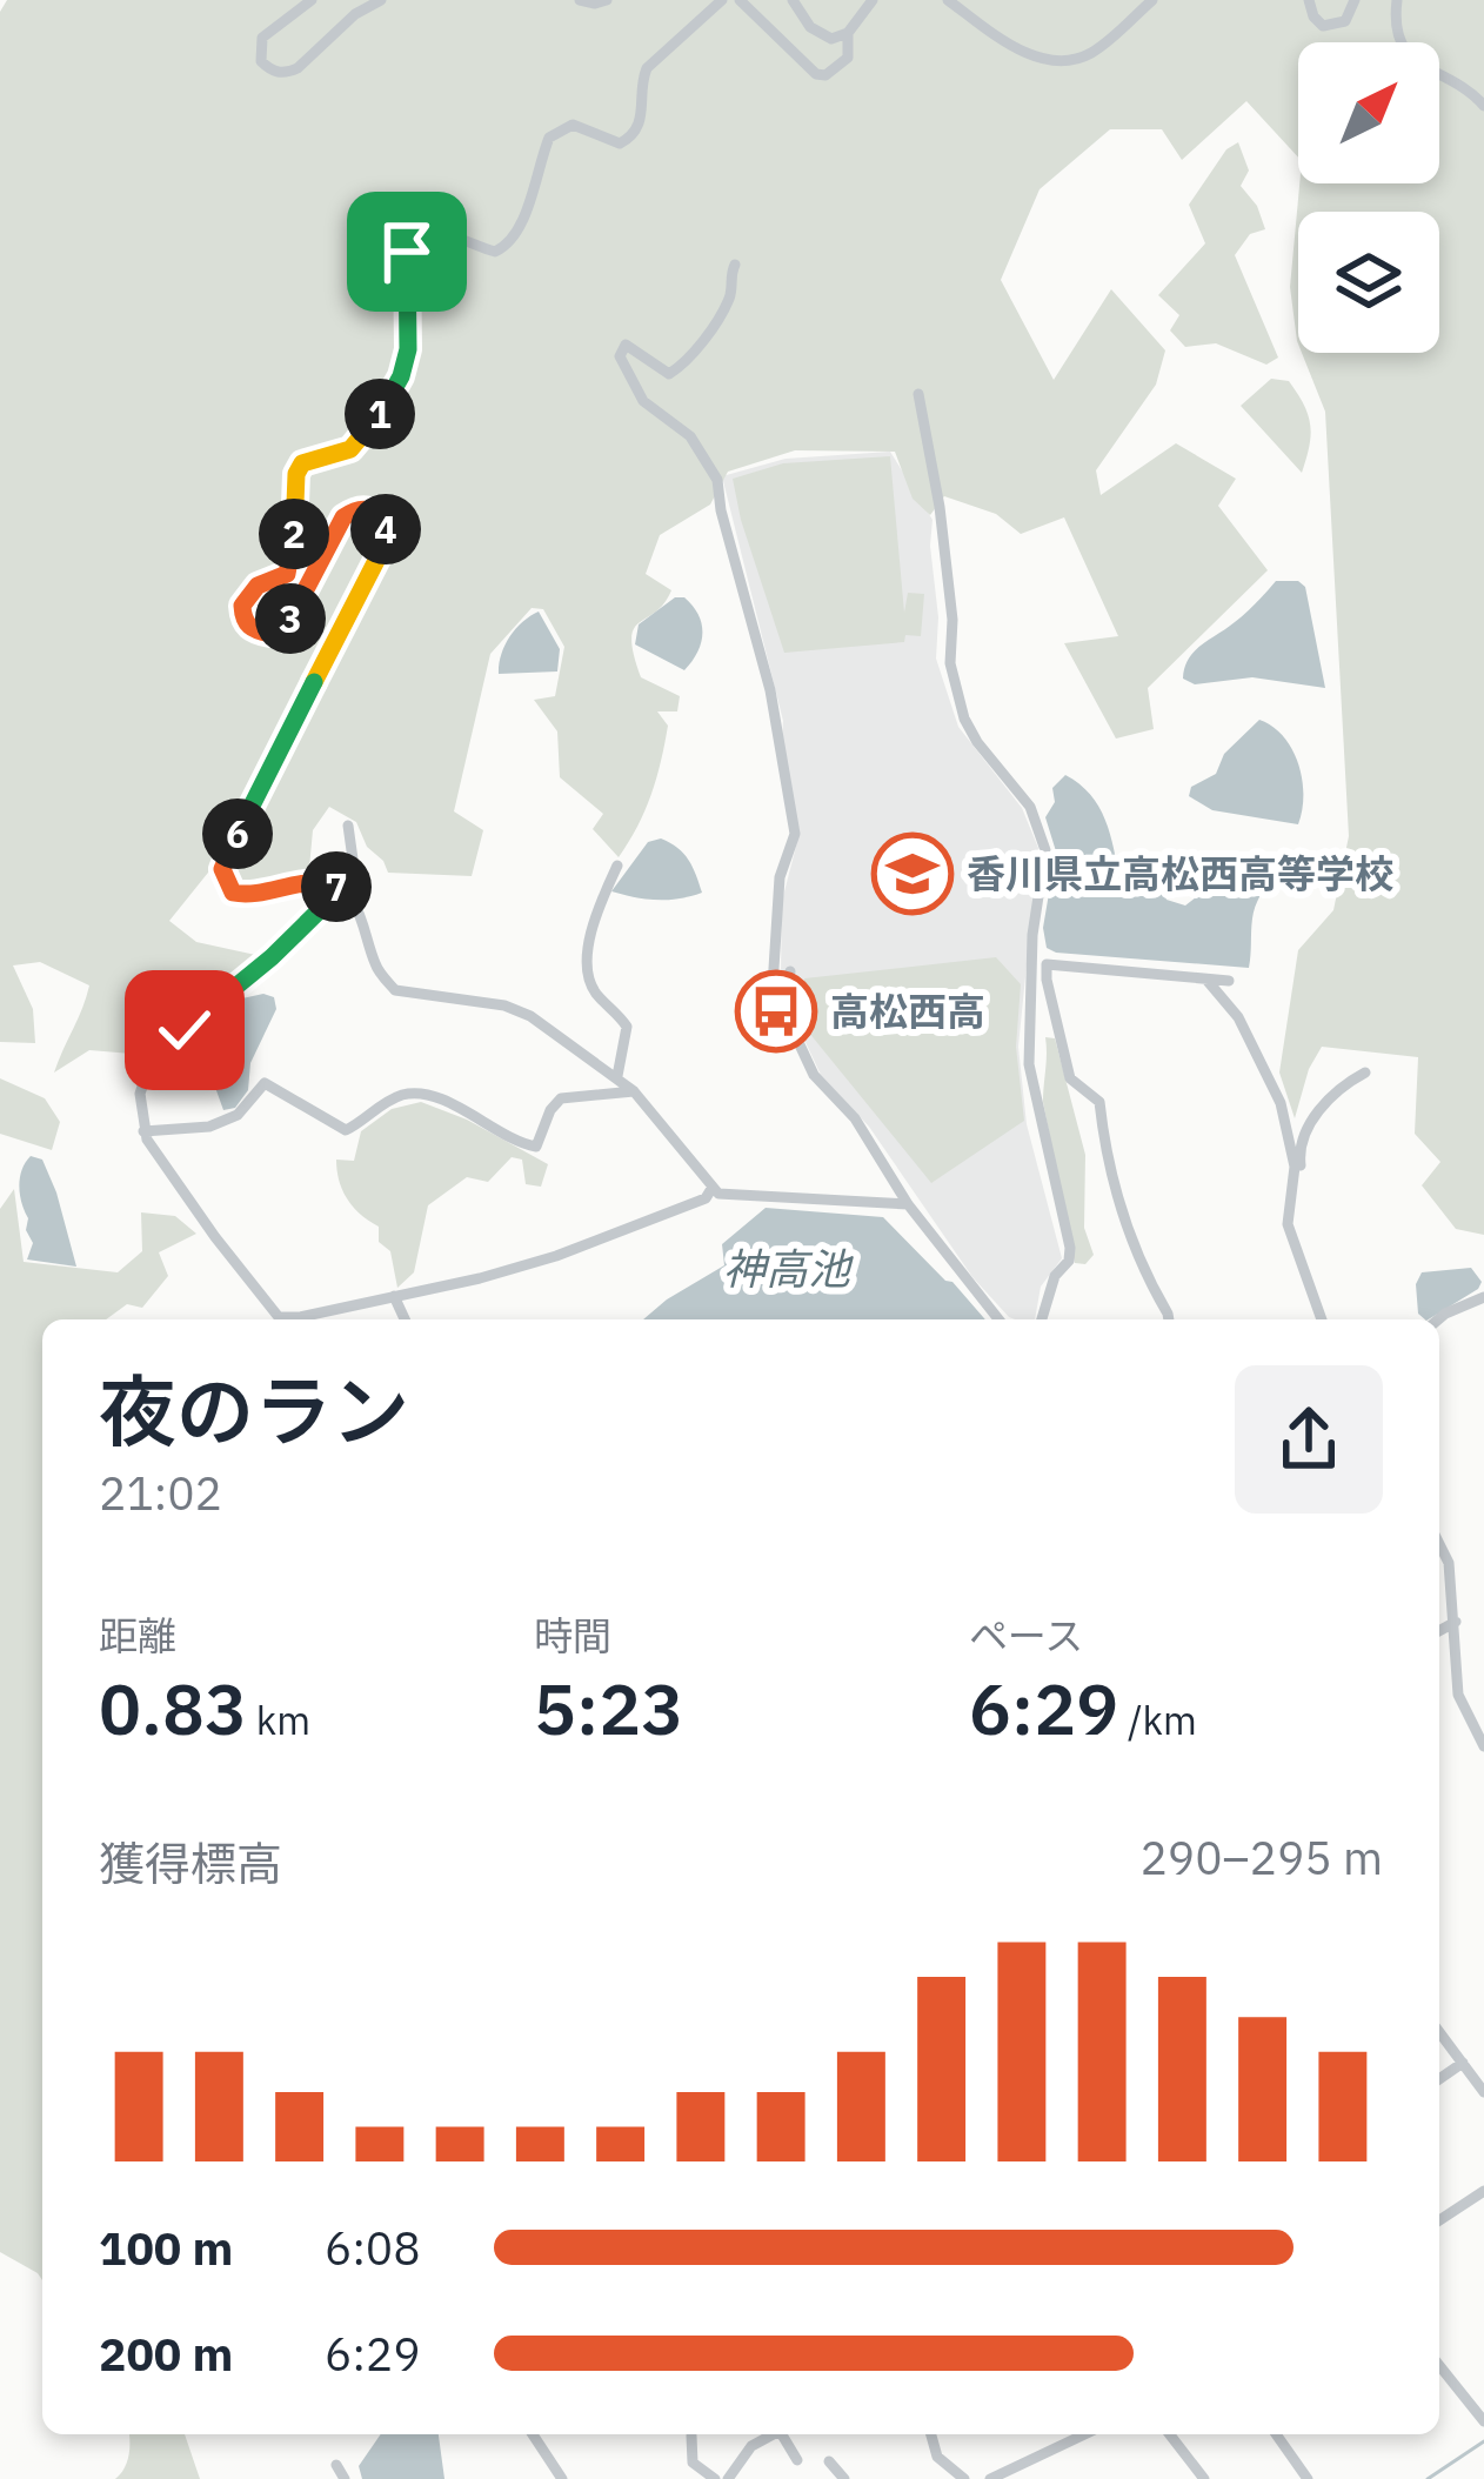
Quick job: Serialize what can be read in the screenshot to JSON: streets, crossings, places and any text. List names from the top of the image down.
{
  "water": ["神高池"],
  "places": {
    "school or university": ["香川県立高松西高等学校"],
    "bus stop": ["高松西高"]
  },
  "north": "top right",
  "page": {
    "pins": [
      "1",
      "4",
      "2",
      "3",
      "6",
      "7"
    ],
    "heading": ["夜のラン", "21:02"],
    "stats": [
      ["距離", "0.83 km"],
      ["時間", "5:23"],
      ["ペース", "6:29 /km"]
    ],
    "chart": ["獲得標高", "290–295 m"],
    "list": [
      {
        "name": "100 m",
        "note": "6:08"
      },
      {
        "name": "200 m",
        "note": "6:29"
      }
    ]
  }
}
